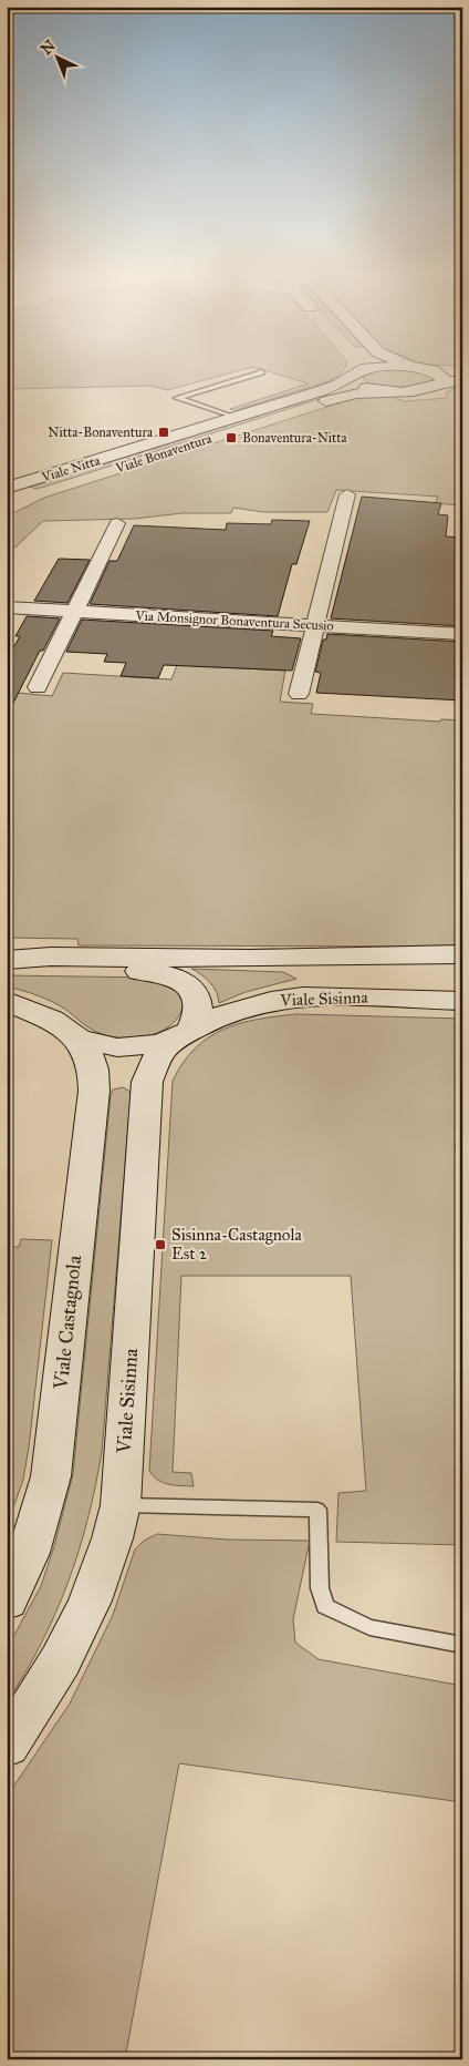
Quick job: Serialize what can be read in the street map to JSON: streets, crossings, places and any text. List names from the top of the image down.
{
  "streets": {
    "main road": [
      "Viale Bonaventura",
      "Viale Nitta",
      "Viale Sisinna",
      "Viale Castagnola"
    ],
    "street": ["Via Monsignor Bonaventura Secusio"]
  },
  "places": {
    "transit": ["Nitta-Bonaventura", "Bonaventura-Nitta", "Sisinna-Castagnola Est 2"]
  },
  "north": "top left"
}
